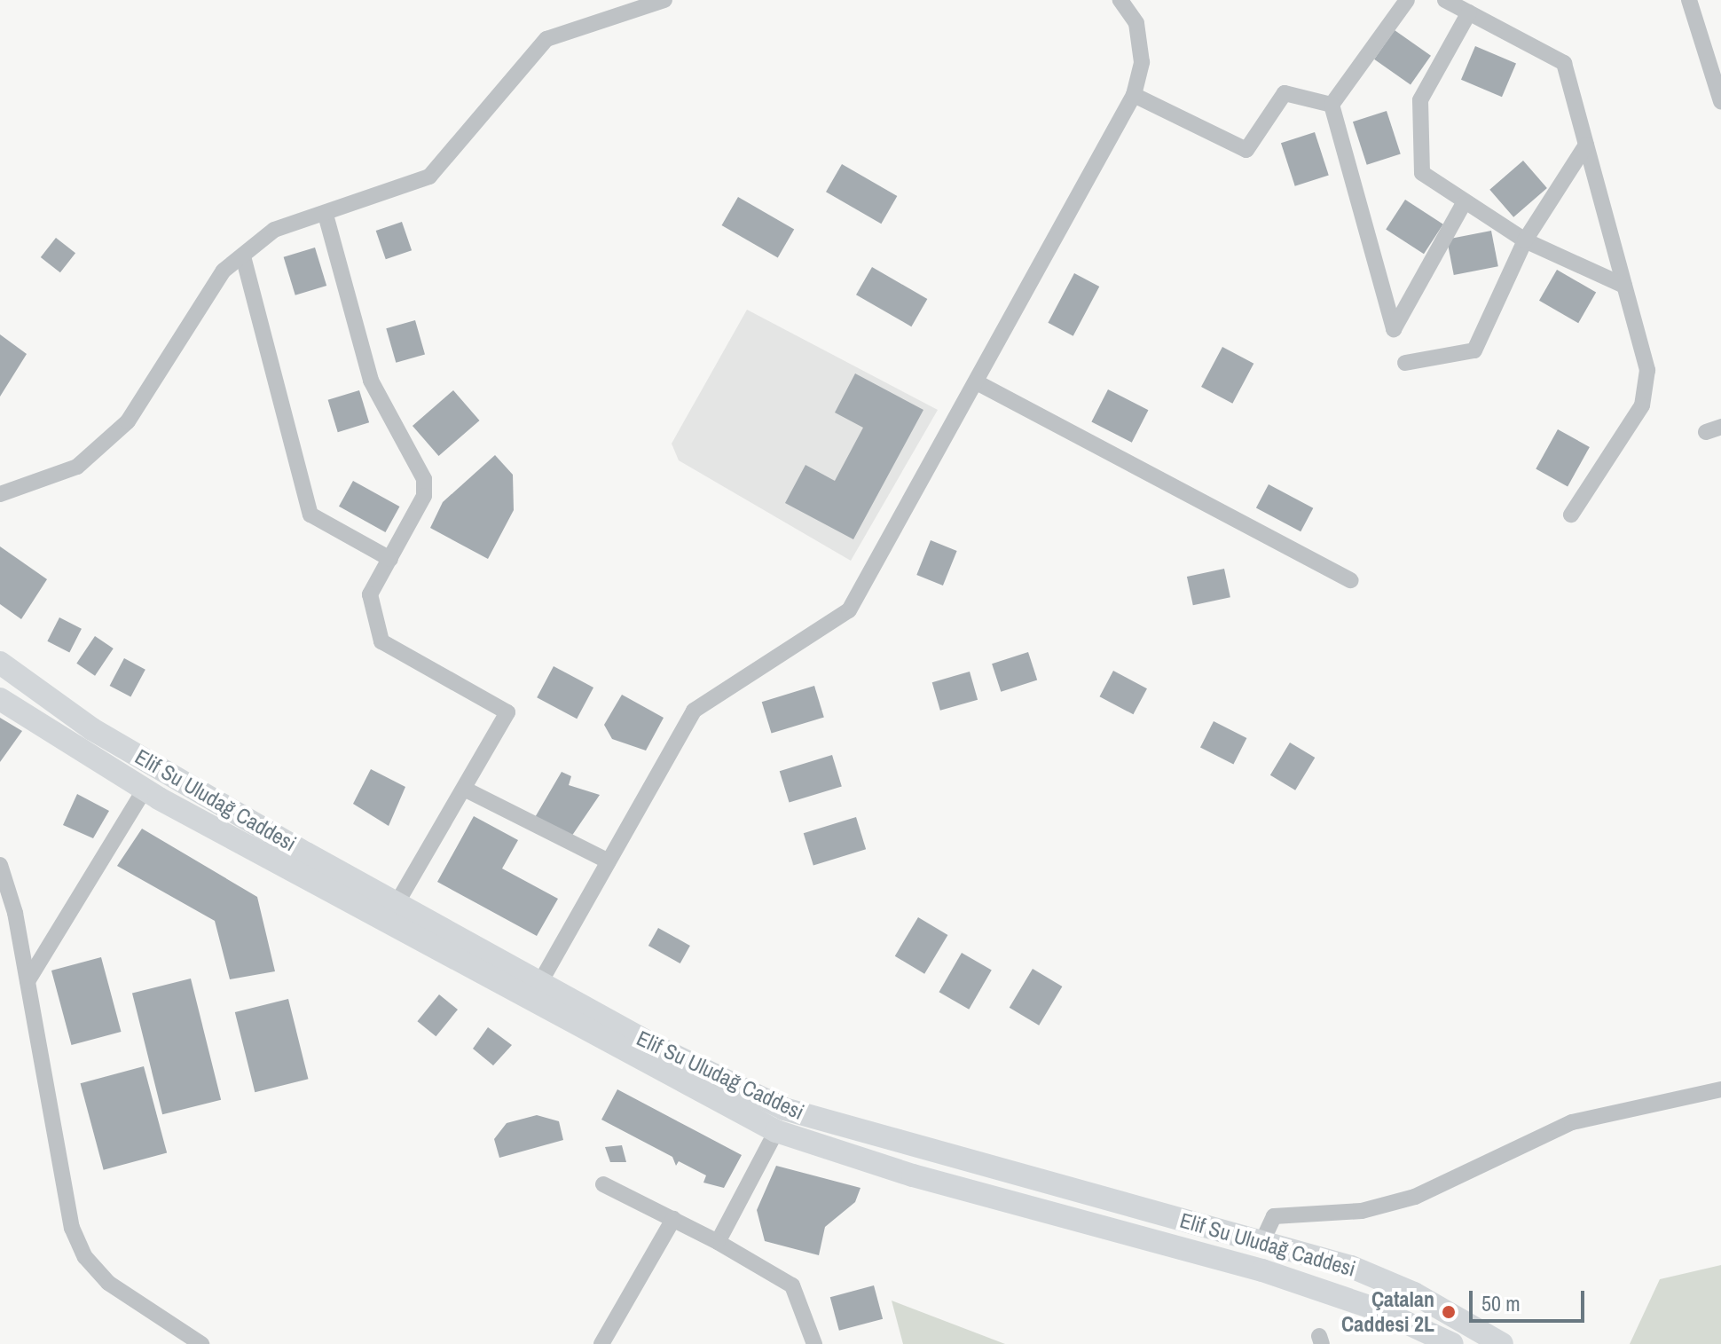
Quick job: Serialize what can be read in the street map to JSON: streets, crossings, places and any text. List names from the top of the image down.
{
  "streets": {
    "main road": ["Elif Su Uludağ Caddesi"]
  },
  "places": ["Çatalan Caddesi 2L"],
  "scale_bar": "50 m"
}
